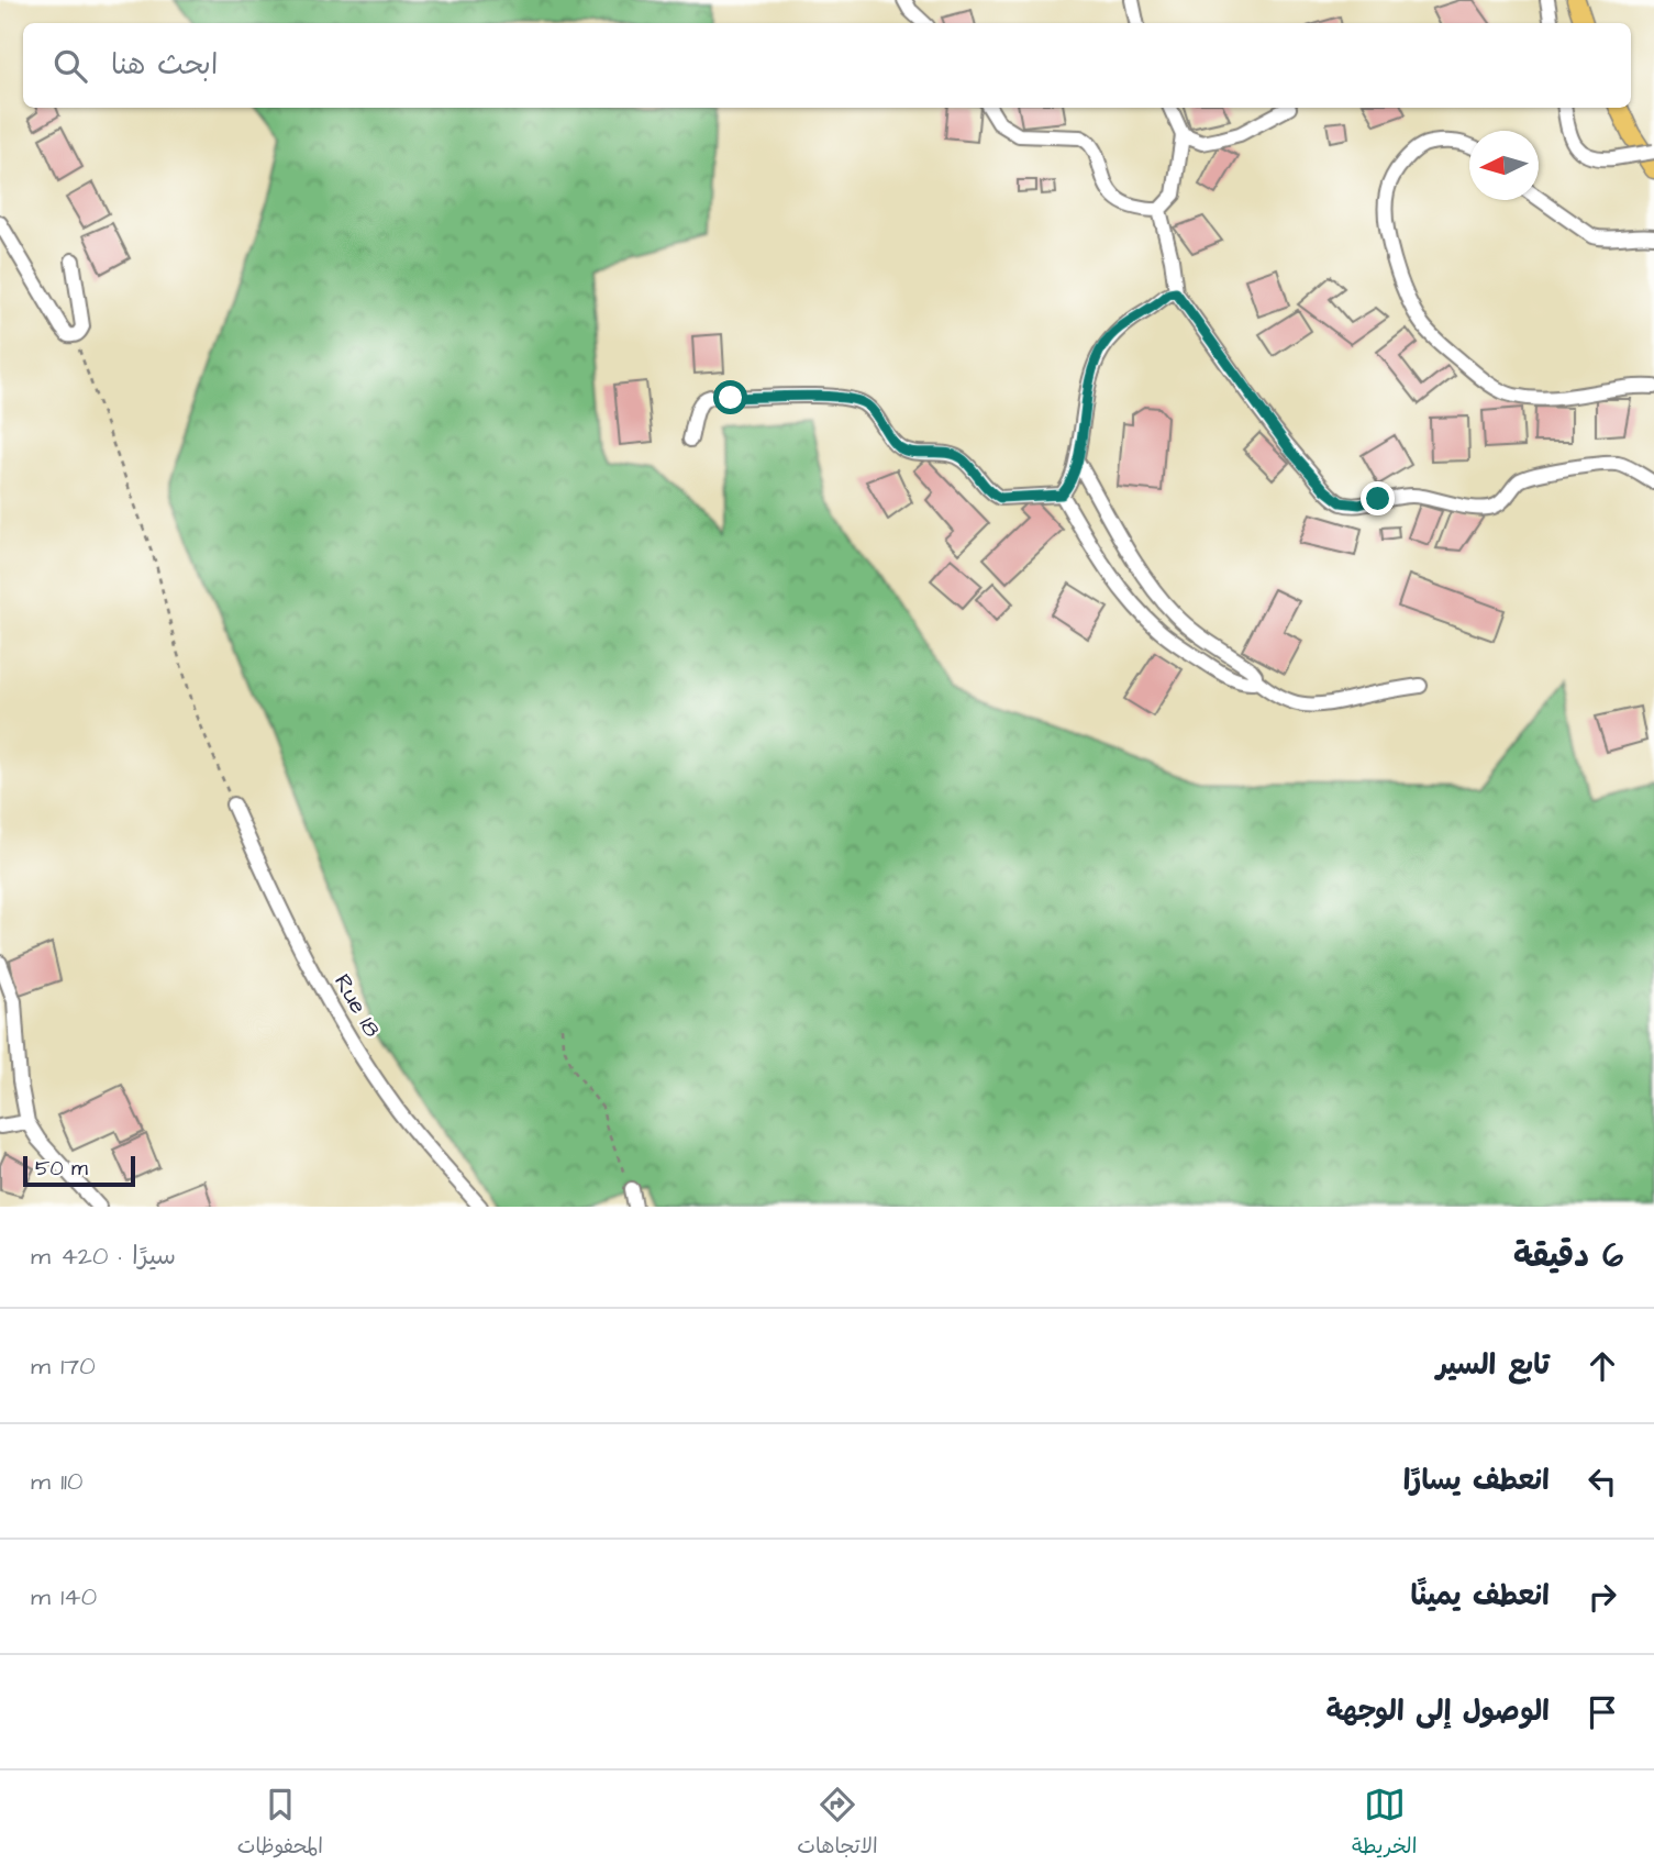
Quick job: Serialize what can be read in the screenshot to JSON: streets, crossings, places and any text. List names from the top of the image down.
{
  "streets": {
    "street": ["Rue 18"]
  },
  "scale_bar": "50 m",
  "north": "left",
  "page": {
    "search": "ابحث هنا",
    "scale": "50 m",
    "heading": ["6 دقيقة", "سيرًا · 420 m"],
    "list": [
      ["تابع السير", "170 m"],
      ["انعطف يسارًا", "110 m"],
      ["انعطف يمينًا", "140 m"],
      "الوصول إلى الوجهة"
    ],
    "nav": ["الخريطة", "الاتجاهات", "المحفوظات"]
  }
}
